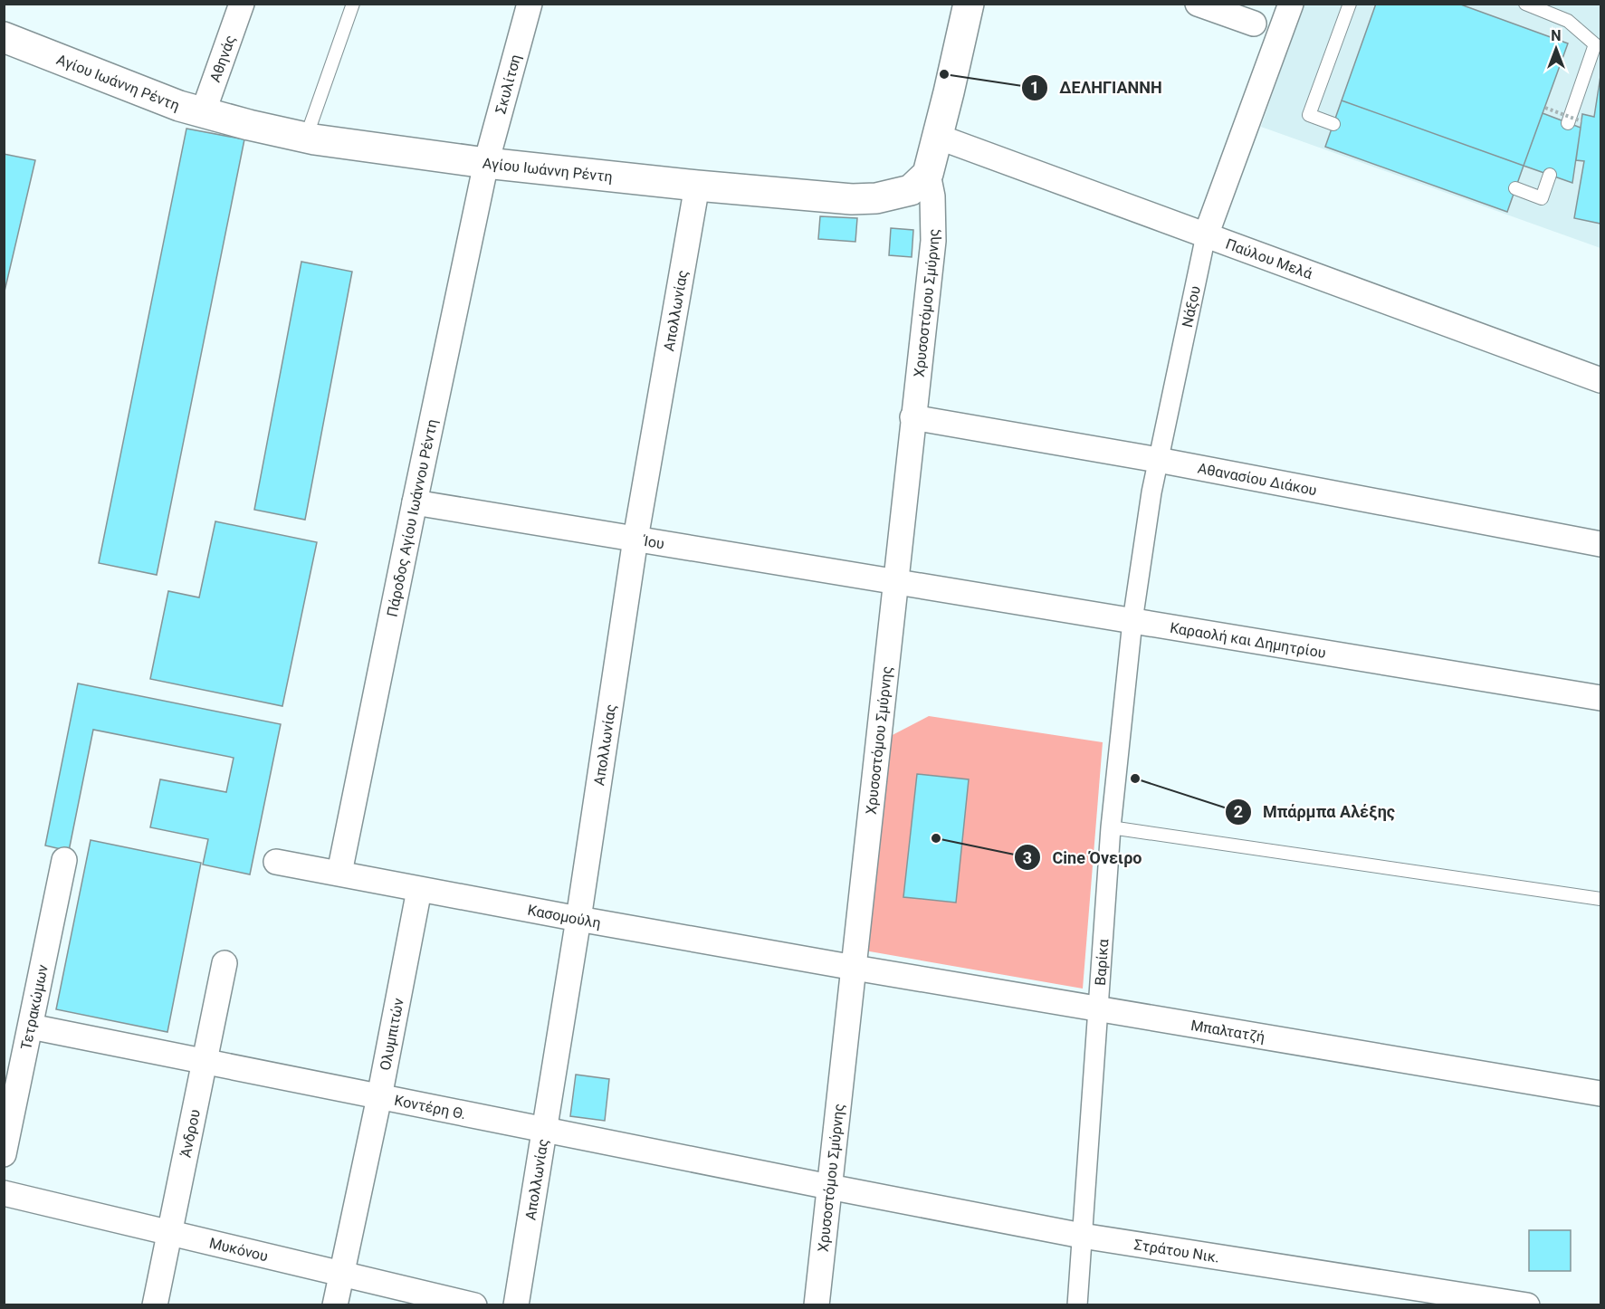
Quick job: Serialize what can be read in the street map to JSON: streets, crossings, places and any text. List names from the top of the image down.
{
  "streets": {
    "street": [
      "Αθηνάς",
      "Αγίου Ιωάννη Ρέντη",
      "Σκυλίτση",
      "Παύλου Μελά",
      "Χρυσοστόμου Σμύρνης",
      "Νάξου",
      "Απολλωνίας",
      "Αθανασίου Διάκου",
      "Πάροδος Αγίου Ιωάννου Ρέντη",
      "Ίου",
      "Καραολή και Δημητρίου",
      "Κασομούλη",
      "Βαρίκα",
      "Τετρακώμων",
      "Μπαλτατζή",
      "Ολυμπιτών",
      "Κοντέρη Θ.",
      "Άνδρου",
      "Μυκόνου",
      "Στράτου Νικ."
    ]
  },
  "crossings": [
    ["Αθηνάς", "Αγίου Ιωάννη Ρέντη"],
    ["Αγίου Ιωάννη Ρέντη", "Σκυλίτση"],
    ["Αγίου Ιωάννη Ρέντη", "Χρυσοστόμου Σμύρνης"],
    ["Αγίου Ιωάννη Ρέντη", "Απολλωνίας"],
    ["Αγίου Ιωάννη Ρέντη", "Πάροδος Αγίου Ιωάννου Ρέντη"],
    ["Σκυλίτση", "Πάροδος Αγίου Ιωάννου Ρέντη"],
    ["Παύλου Μελά", "Νάξου"],
    ["Χρυσοστόμου Σμύρνης", "Αθανασίου Διάκου"],
    ["Χρυσοστόμου Σμύρνης", "Ίου"],
    ["Χρυσοστόμου Σμύρνης", "Καραολή και Δημητρίου"],
    ["Χρυσοστόμου Σμύρνης", "Κασομούλη"],
    ["Χρυσοστόμου Σμύρνης", "Μπαλτατζή"],
    ["Χρυσοστόμου Σμύρνης", "Κοντέρη Θ."],
    ["Χρυσοστόμου Σμύρνης", "Στράτου Νικ."],
    ["Νάξου", "Αθανασίου Διάκου"],
    ["Νάξου", "Καραολή και Δημητρίου"],
    ["Νάξου", "Βαρίκα"],
    ["Απολλωνίας", "Ίου"],
    ["Απολλωνίας", "Κασομούλη"],
    ["Απολλωνίας", "Κοντέρη Θ."],
    ["Πάροδος Αγίου Ιωάννου Ρέντη", "Ίου"],
    ["Πάροδος Αγίου Ιωάννου Ρέντη", "Κασομούλη"],
    ["Ίου", "Καραολή και Δημητρίου"],
    ["Καραολή και Δημητρίου", "Βαρίκα"],
    ["Κασομούλη", "Μπαλτατζή"],
    ["Κασομούλη", "Ολυμπιτών"],
    ["Βαρίκα", "Μπαλτατζή"],
    ["Βαρίκα", "Στράτου Νικ."],
    ["Τετρακώμων", "Κοντέρη Θ."],
    ["Ολυμπιτών", "Κοντέρη Θ."],
    ["Ολυμπιτών", "Μυκόνου"],
    ["Κοντέρη Θ.", "Άνδρου"],
    ["Κοντέρη Θ.", "Στράτου Νικ."],
    ["Άνδρου", "Μυκόνου"]
  ],
  "places": ["ΔΕΛΗΓΙΑΝΝΗ", "Μπάρμπα Αλέξης", "Cine Όνειρο"],
  "north": "top"
}
